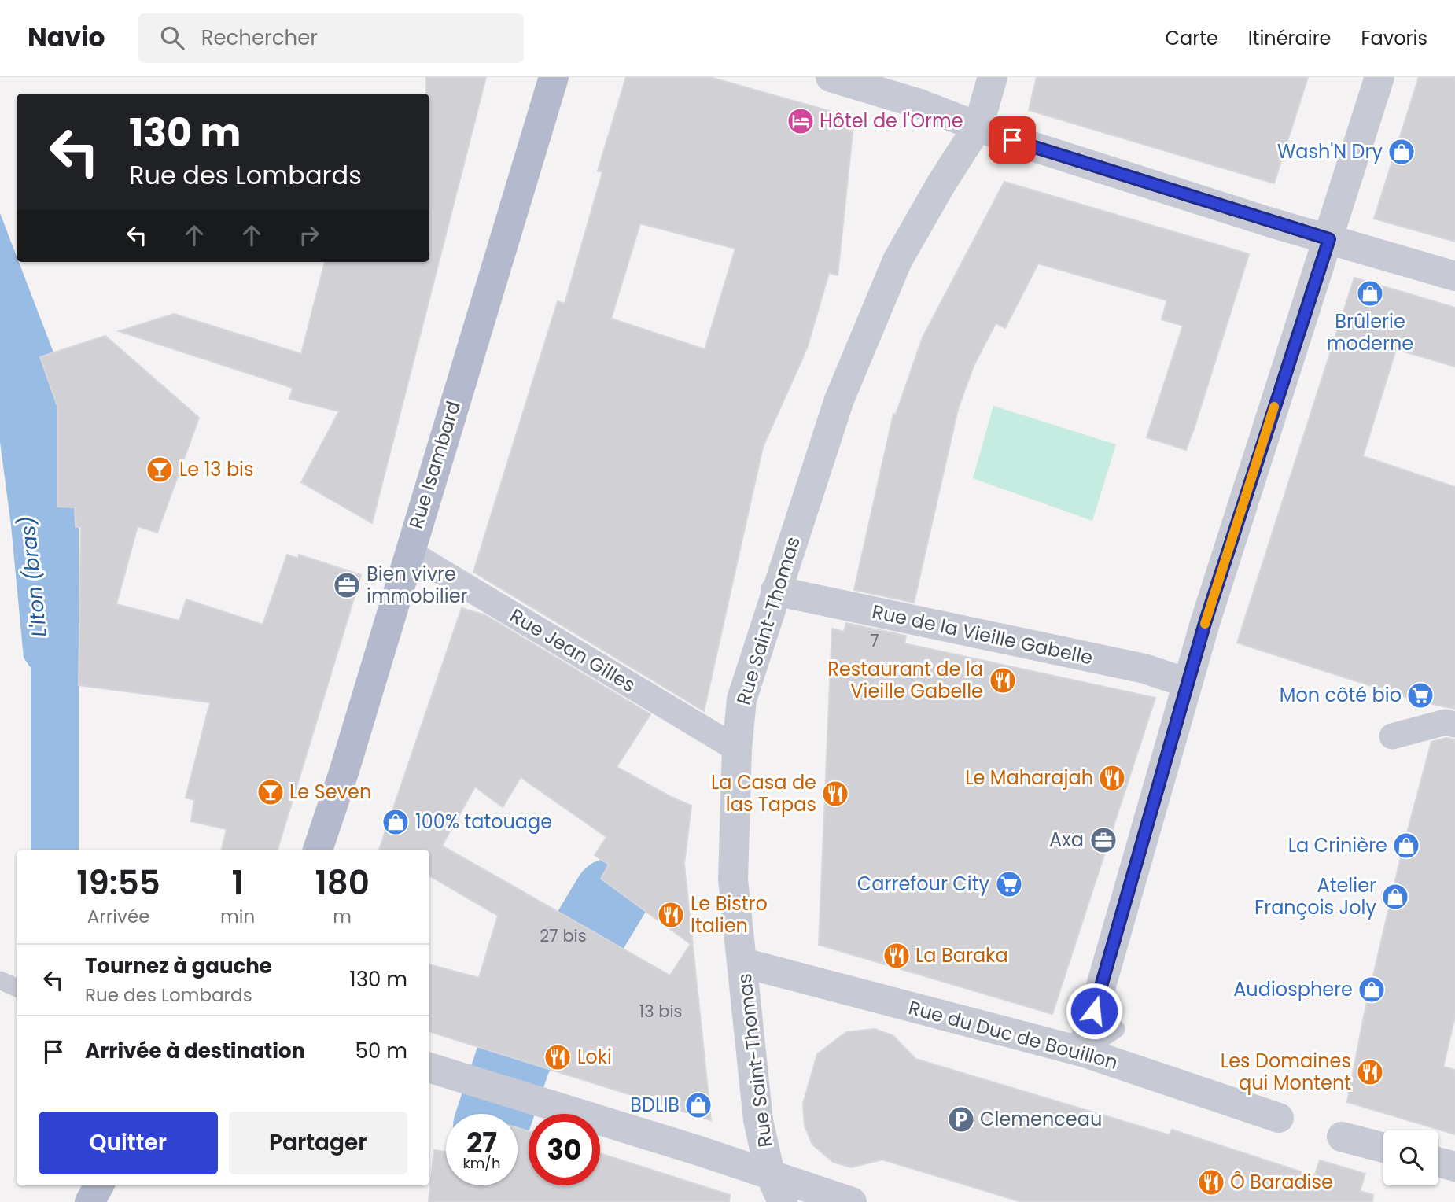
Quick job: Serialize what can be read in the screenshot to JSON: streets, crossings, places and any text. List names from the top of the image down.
{
  "streets": {
    "main road": ["Rue Isambard"],
    "street": [
      "Rue Saint-Thomas",
      "Rue de la Vieille Gabelle",
      "Rue Jean Gilles",
      "Rue du Duc de Bouillon"
    ]
  },
  "crossings": [
    ["Rue Isambard", "Rue Jean Gilles"],
    ["Rue Saint-Thomas", "Rue de la Vieille Gabelle"],
    ["Rue Saint-Thomas", "Rue Jean Gilles"],
    ["Rue Saint-Thomas", "Rue du Duc de Bouillon"]
  ],
  "water": ["L'Iton (bras)"],
  "places": {
    "hotel": ["Hôtel de l'Orme"],
    "shop": [
      "Wash'N Dry",
      "Brûlerie moderne",
      "100% tatouage",
      "La Crinière",
      "Atelier François Joly",
      "Audiosphere",
      "BDLIB"
    ],
    "bar": ["Le 13 bis", "Le Seven"],
    "office": ["Bien vivre immobilier", "Axa"],
    "restaurant": [
      "Restaurant de la Vieille Gabelle",
      "Le Maharajah",
      "La Casa de las Tapas",
      "Le Bistro Italien",
      "La Baraka",
      "Loki",
      "Les Domaines qui Montent",
      "Ô Baradise"
    ],
    "supermarket": ["Mon côté bio", "Carrefour City"],
    "parking": ["Clemenceau"]
  },
  "house_numbers": ["7", "27 bis", "13 bis"],
  "page": {
    "header": "Navio",
    "search": "Rechercher",
    "nav": ["Carte", "Itinéraire", "Favoris"],
    "turn": ["130 m", "Rue des Lombards"],
    "eta": [
      "19:55",
      "Arrivée",
      "1",
      "min",
      "180",
      "m"
    ],
    "list": [
      {
        "name": "Tournez à gauche",
        "note": "Rue des Lombards",
        "value": "130 m"
      },
      {
        "name": "Arrivée à destination",
        "value": "50 m"
      }
    ],
    "buttons": ["Quitter", "Partager"],
    "speed": "27 km/h",
    "limit": "30"
  }
}
